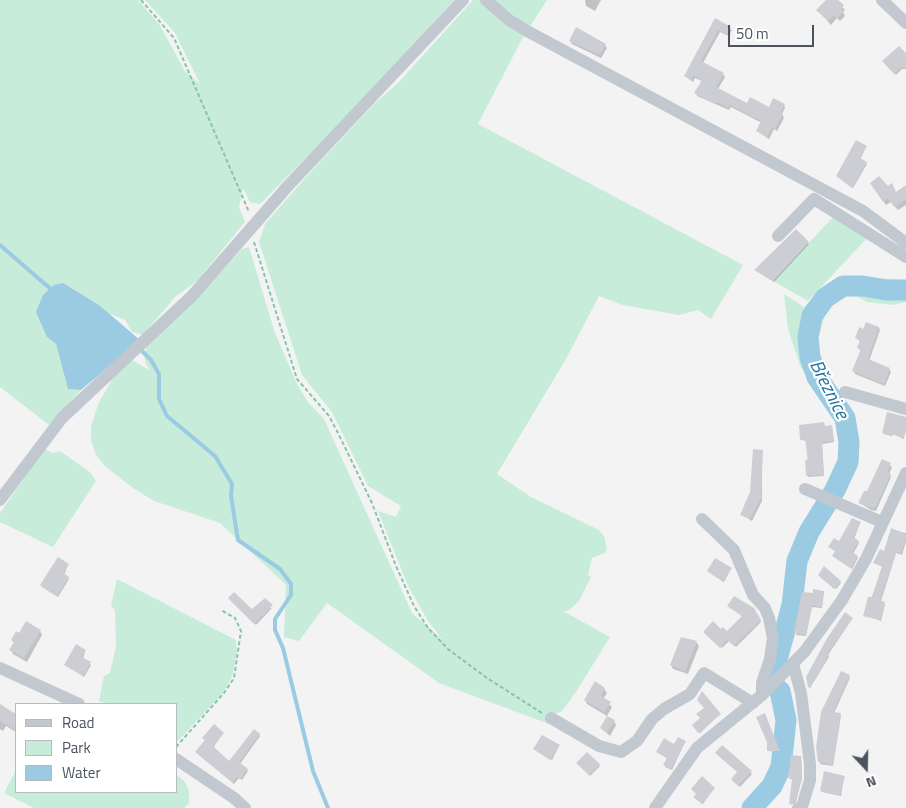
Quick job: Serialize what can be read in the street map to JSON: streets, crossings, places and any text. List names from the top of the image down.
{
  "water": ["Březnice"],
  "legend": ["Road", "Park", "Water"],
  "scale_bar": "50 m",
  "north": "bottom"
}
